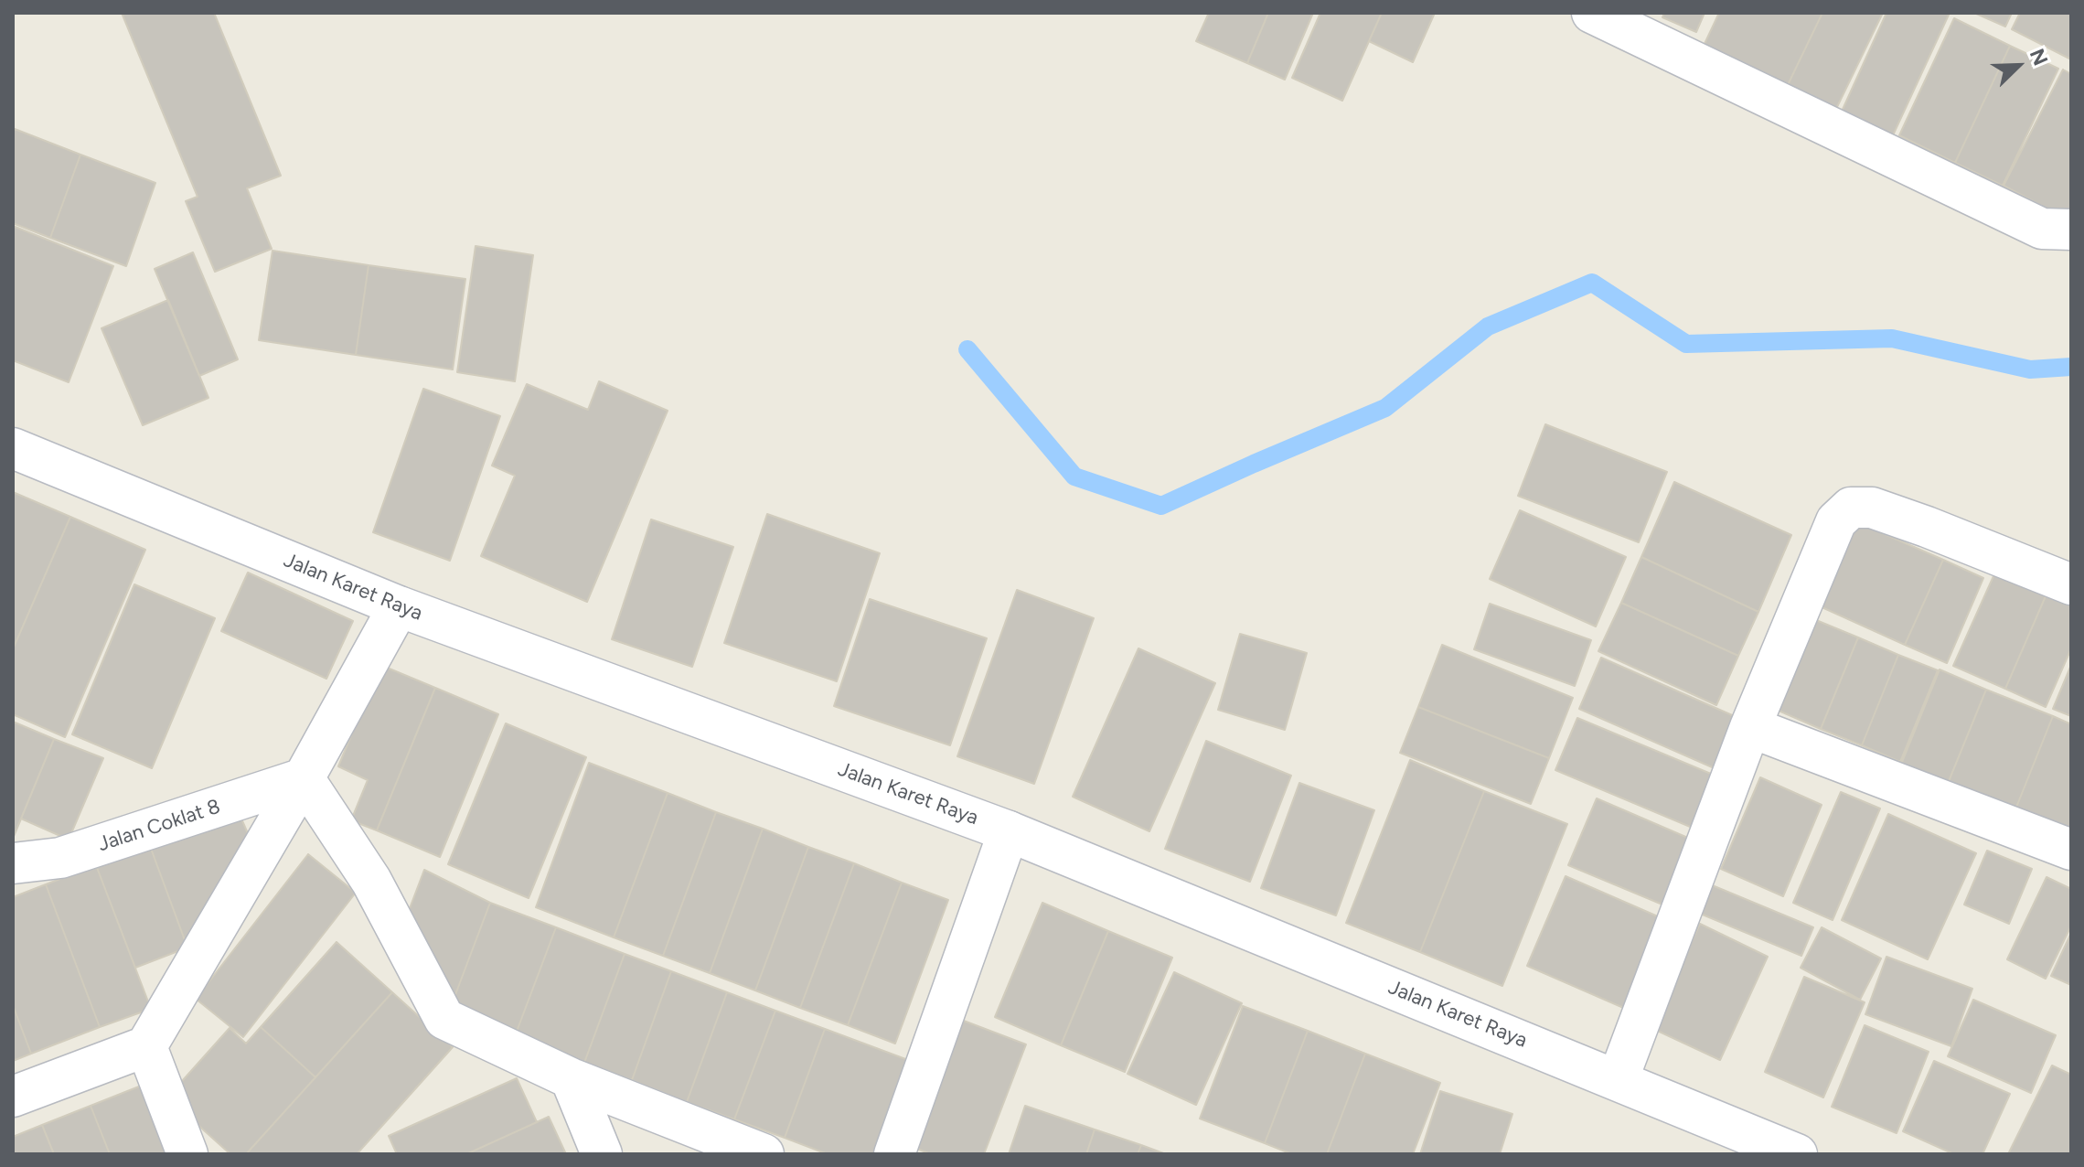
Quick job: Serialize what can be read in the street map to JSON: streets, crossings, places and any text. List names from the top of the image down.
{
  "streets": {
    "street": ["Jalan Karet Raya", "Jalan Coklat 8"]
  },
  "north": "top right"
}
